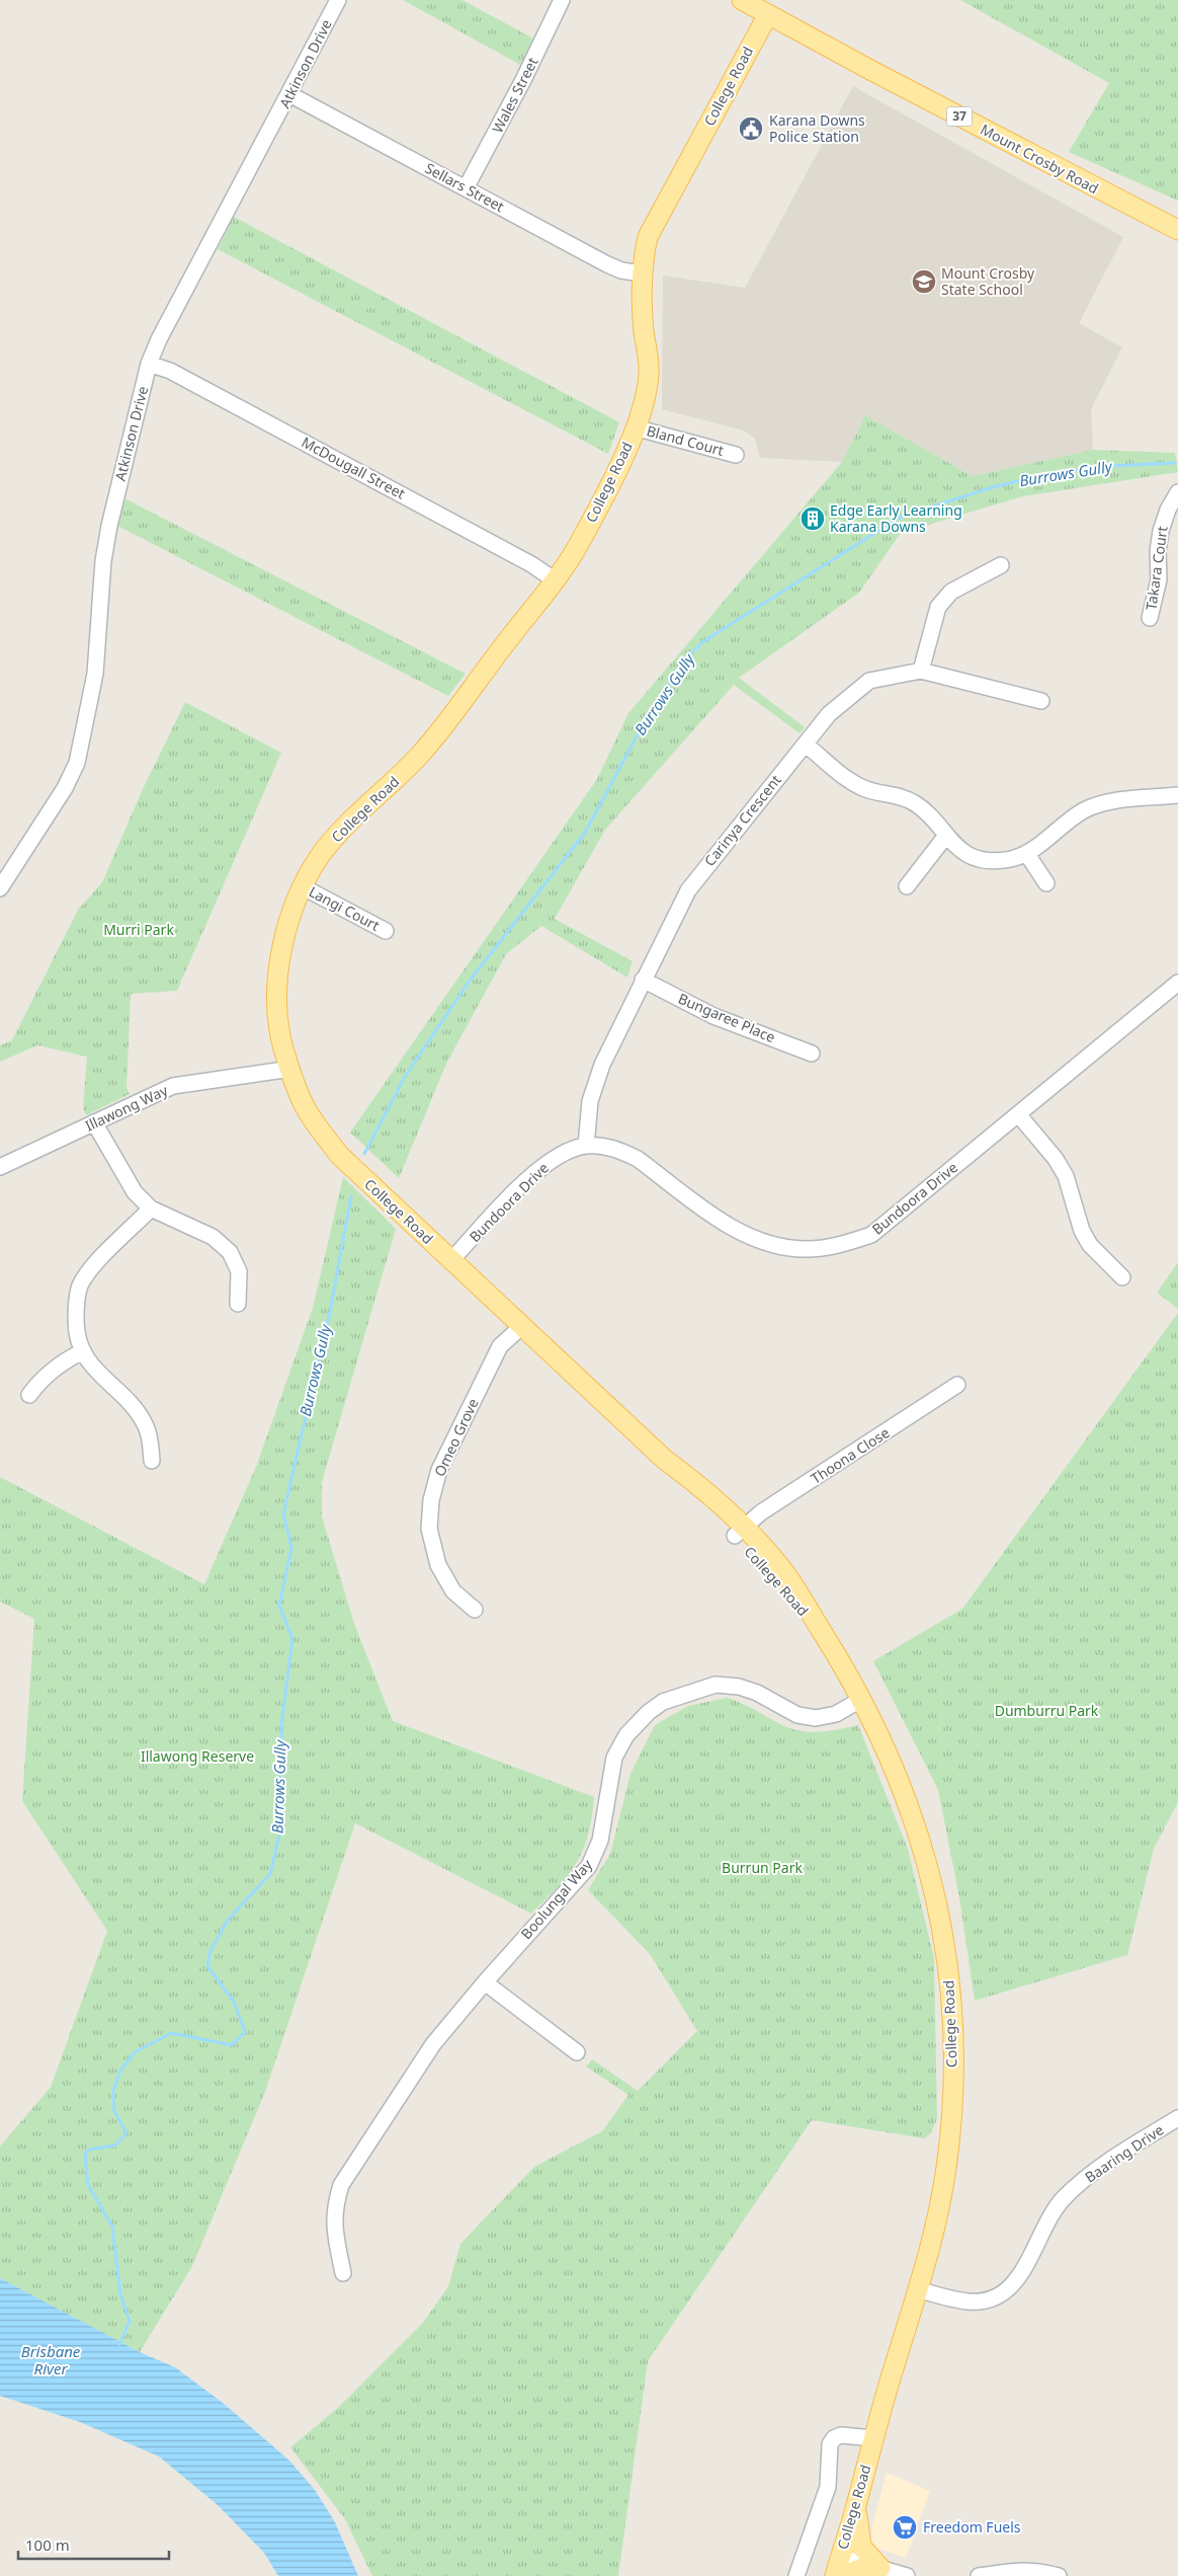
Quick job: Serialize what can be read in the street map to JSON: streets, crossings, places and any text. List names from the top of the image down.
{
  "streets": {
    "main road": ["College Road", "37", "Mount Crosby Road"],
    "street": [
      "Atkinson Drive",
      "Wales Street",
      "Sellars Street",
      "Bland Court",
      "McDougall Street",
      "Takara Court",
      "Carinya Crescent",
      "Langi Court",
      "Bungaree Place",
      "Illawong Way",
      "Bundoora Drive",
      "Omeo Grove",
      "Thoona Close",
      "Boolungal Way",
      "Baaring Drive"
    ]
  },
  "crossings": [
    ["Atkinson Drive", "Sellars Street"],
    ["Atkinson Drive", "McDougall Street"],
    ["College Road", "Mount Crosby Road"],
    ["College Road", "Sellars Street"],
    ["College Road", "Bland Court"],
    ["College Road", "McDougall Street"],
    ["College Road", "Langi Court"],
    ["College Road", "Illawong Way"],
    ["College Road", "Bundoora Drive"],
    ["College Road", "Omeo Grove"],
    ["College Road", "Thoona Close"],
    ["College Road", "Boolungal Way"],
    ["College Road", "Baaring Drive"],
    ["Wales Street", "Sellars Street"],
    ["Carinya Crescent", "Bungaree Place"],
    ["Carinya Crescent", "Bundoora Drive"]
  ],
  "water": ["Burrows Gully", "Brisbane River"],
  "parks": [
    "Murri Park",
    "Dumburru Park",
    "Illawong Reserve",
    "Burrun Park"
  ],
  "places": {
    "public building": ["Karana Downs Police Station"],
    "school or university": ["Mount Crosby State School"],
    "building": ["Edge Early Learning Karana Downs"],
    "supermarket": ["Freedom Fuels"]
  },
  "scale_bar": "100 m"
}
